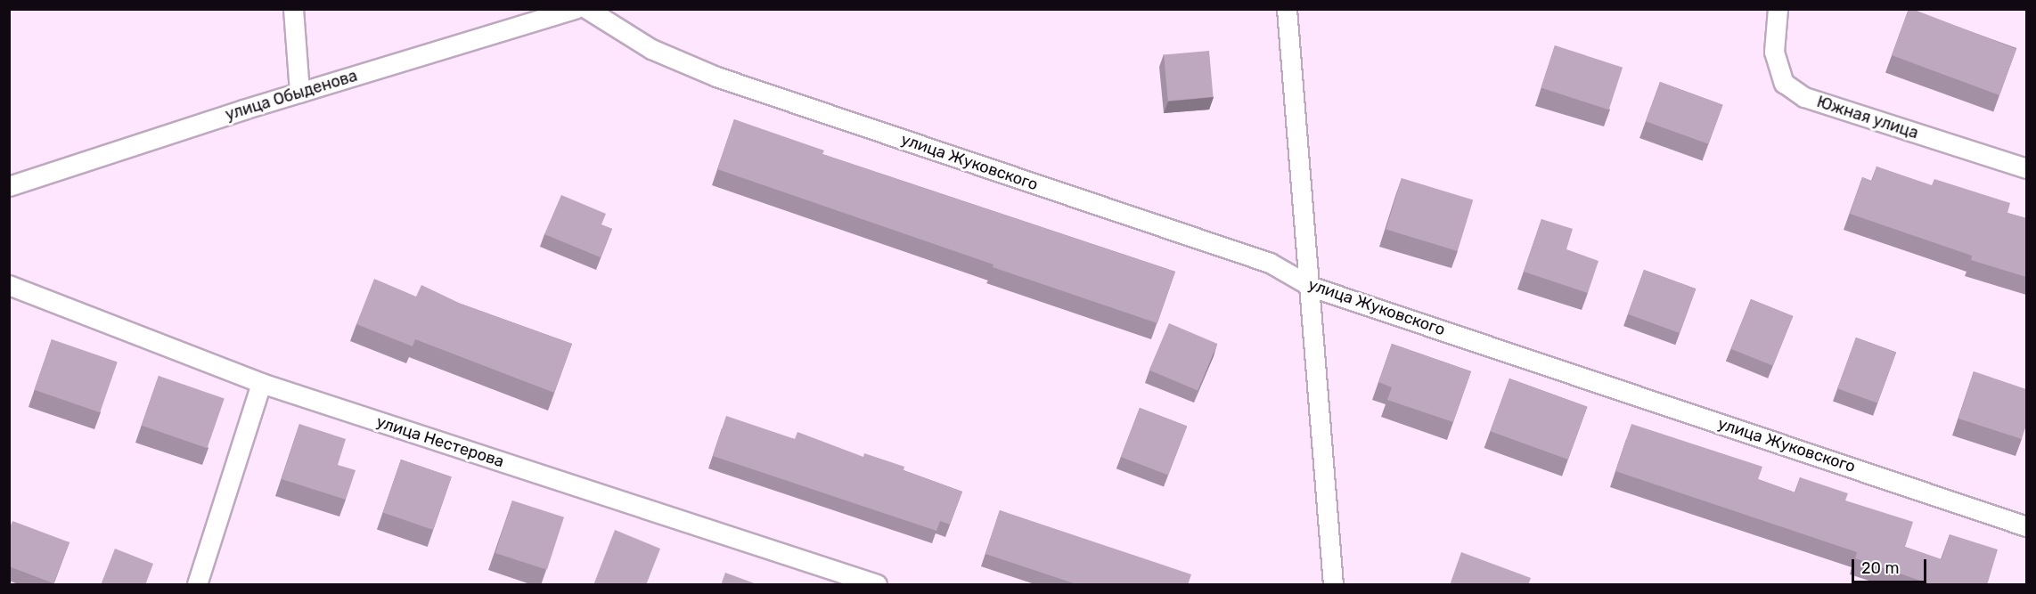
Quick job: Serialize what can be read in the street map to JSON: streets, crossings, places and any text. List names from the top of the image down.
{
  "streets": {
    "street": [
      "улица Обыденова",
      "Южная улица",
      "улица Жуковского",
      "улица Нестерова"
    ]
  },
  "scale_bar": "20 m"
}
